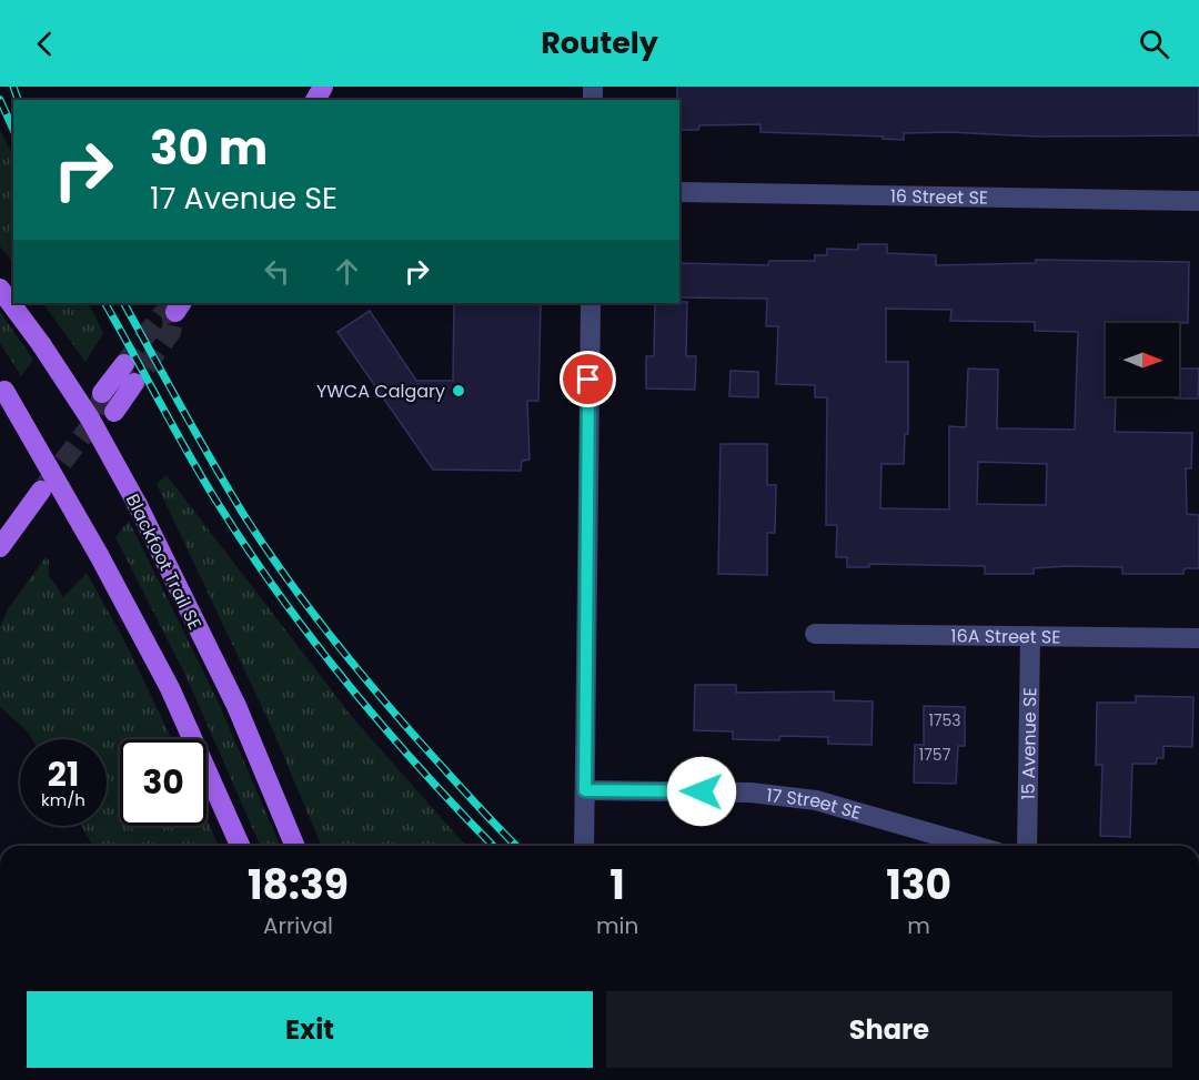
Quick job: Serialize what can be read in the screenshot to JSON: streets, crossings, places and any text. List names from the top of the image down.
{
  "streets": {
    "main road": ["Blackfoot Trail SE"],
    "street": [
      "16 Street SE",
      "16A Street SE",
      "15 Avenue SE",
      "17 Street SE"
    ]
  },
  "crossings": [
    ["16A Street SE", "15 Avenue SE"]
  ],
  "places": ["YWCA Calgary"],
  "house_numbers": ["1753", "1757"],
  "north": "right",
  "page": {
    "header": "Routely",
    "turn": ["30 m", "17 Avenue SE"],
    "speed": "21 km/h",
    "limit": "30",
    "eta": [
      "18:39",
      "Arrival",
      "1",
      "min",
      "130",
      "m"
    ],
    "buttons": ["Exit", "Share"]
  }
}
